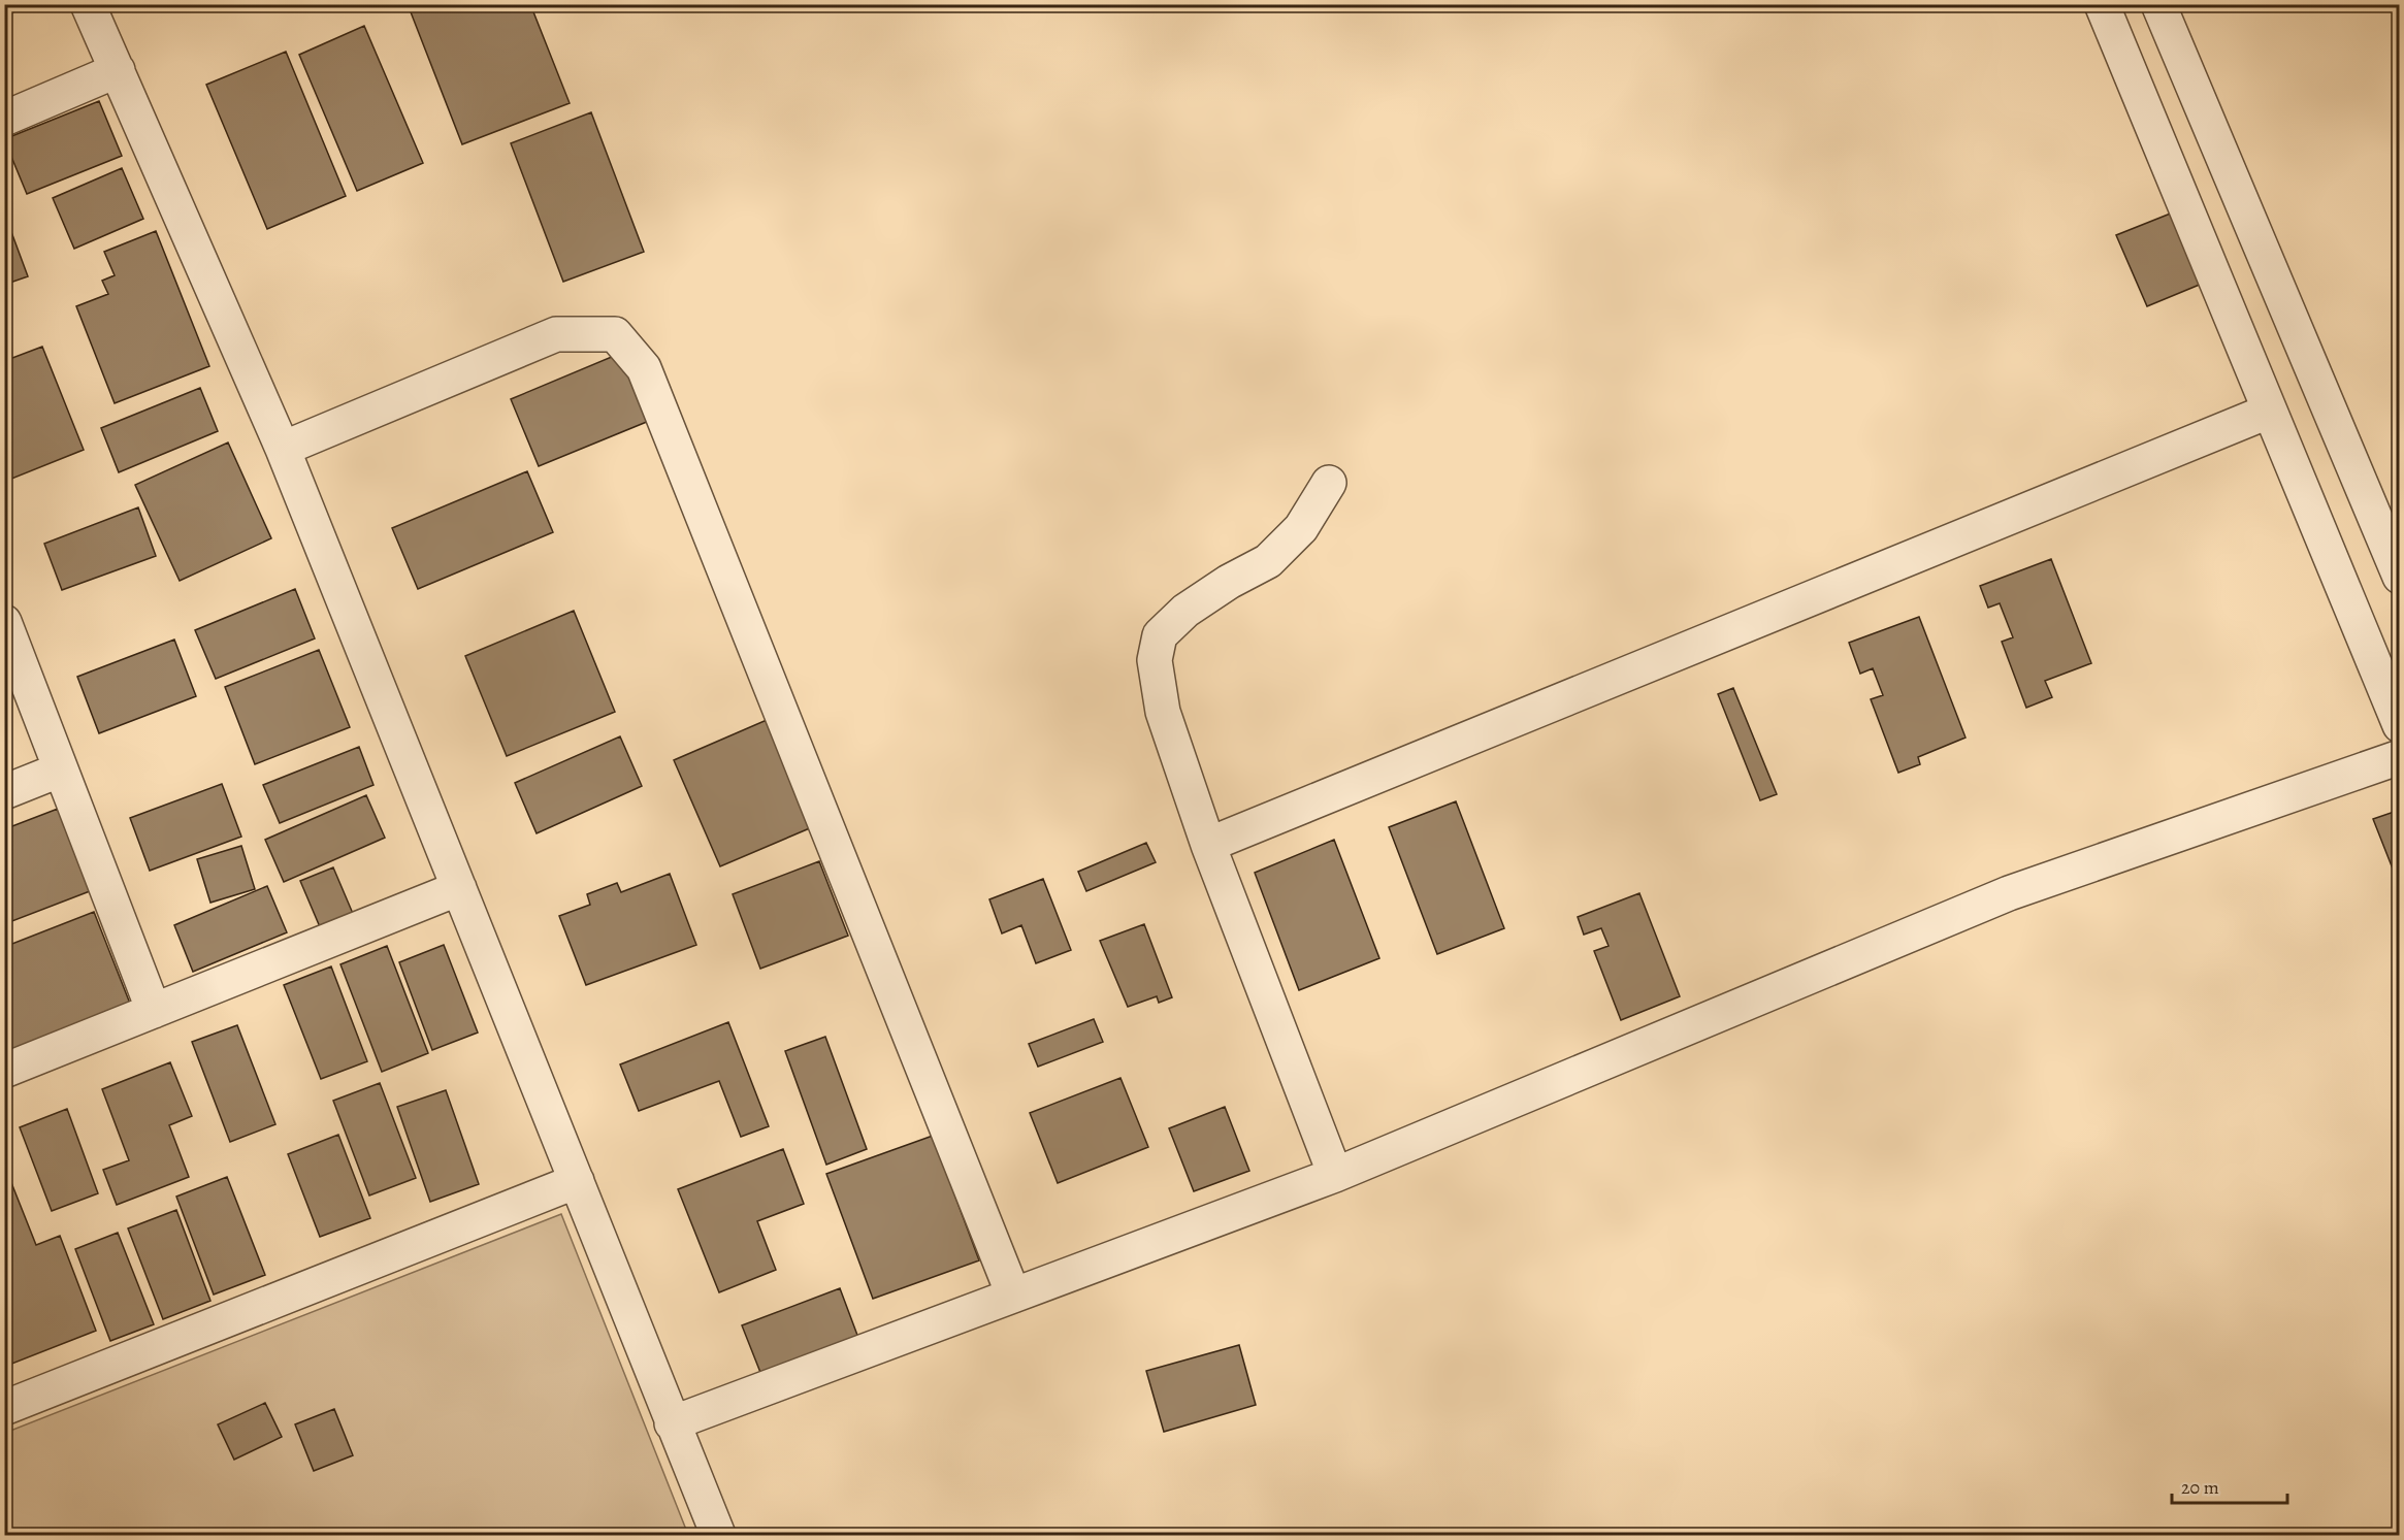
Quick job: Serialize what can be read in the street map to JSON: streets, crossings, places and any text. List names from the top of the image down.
{
  "scale_bar": "20 m"
}
